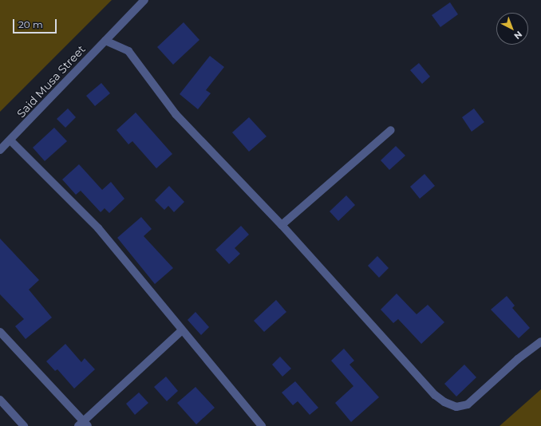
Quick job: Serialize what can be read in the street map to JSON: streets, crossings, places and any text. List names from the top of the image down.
{
  "streets": {
    "street": ["Said Musa Street"]
  },
  "scale_bar": "20 m",
  "north": "bottom right"
}
